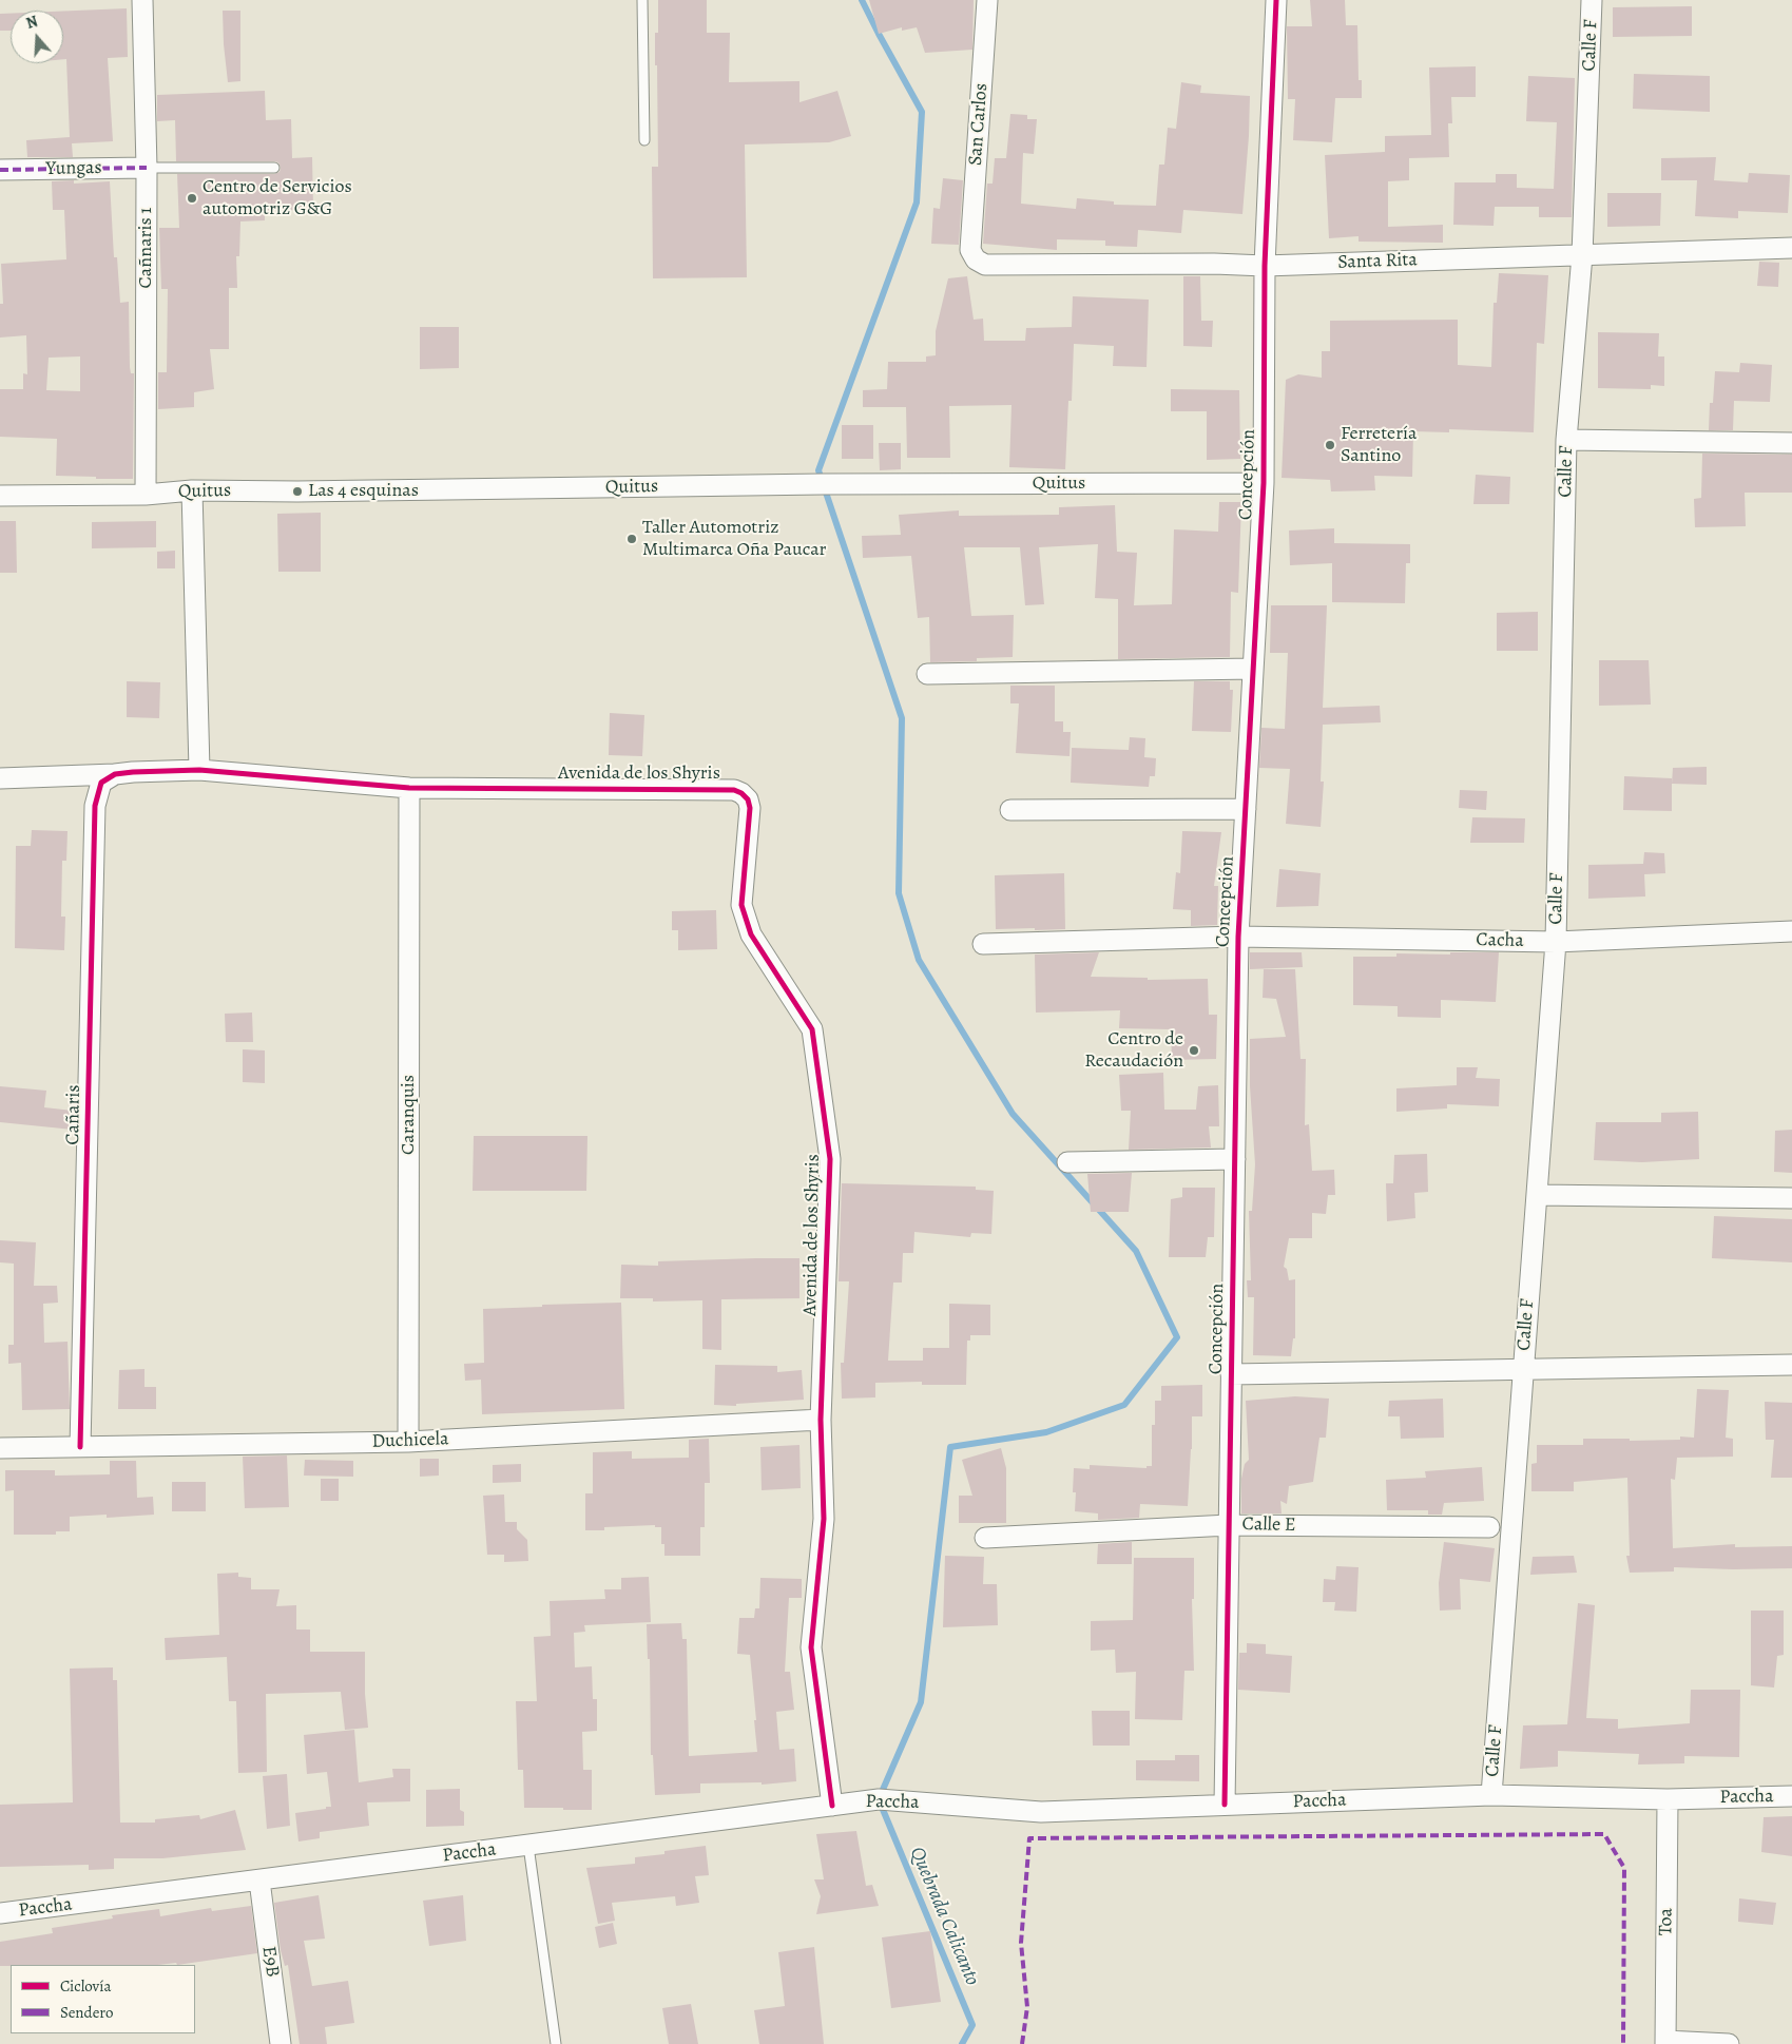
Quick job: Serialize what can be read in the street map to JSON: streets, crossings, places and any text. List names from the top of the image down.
{
  "streets": {
    "street": [
      "Calle F",
      "San Carlos",
      "Yungas",
      "Cañnaris 1",
      "Santa Rita",
      "Concepción",
      "Quitus",
      "Avenida de los Shyris",
      "Cacha",
      "Cañaris",
      "Caranquis",
      "Duchicela",
      "Calle E",
      "Paccha",
      "Toa",
      "E9B"
    ]
  },
  "crossings": [
    ["Calle F", "Santa Rita"],
    ["Calle F", "Cacha"],
    ["Calle F", "Paccha"],
    ["San Carlos", "Santa Rita"],
    ["Yungas", "Cañnaris 1"],
    ["Cañnaris 1", "Quitus"],
    ["Santa Rita", "Concepción"],
    ["Concepción", "Quitus"],
    ["Concepción", "Cacha"],
    ["Concepción", "Calle E"],
    ["Concepción", "Paccha"],
    ["Avenida de los Shyris", "Cañaris"],
    ["Avenida de los Shyris", "Caranquis"],
    ["Avenida de los Shyris", "Duchicela"],
    ["Avenida de los Shyris", "Paccha"],
    ["Cañaris", "Duchicela"],
    ["Caranquis", "Duchicela"],
    ["Paccha", "Toa"],
    ["Paccha", "E9B"]
  ],
  "water": ["Quebrada Calicanto"],
  "places": [
    "Centro de Servicios automotriz G&G",
    "Ferretería Santino",
    "Las 4 esquinas",
    "Taller Automotriz Multimarca Oña Paucar",
    "Centro de Recaudación"
  ],
  "legend": ["Ciclovía", "Sendero"],
  "north": "top"
}
